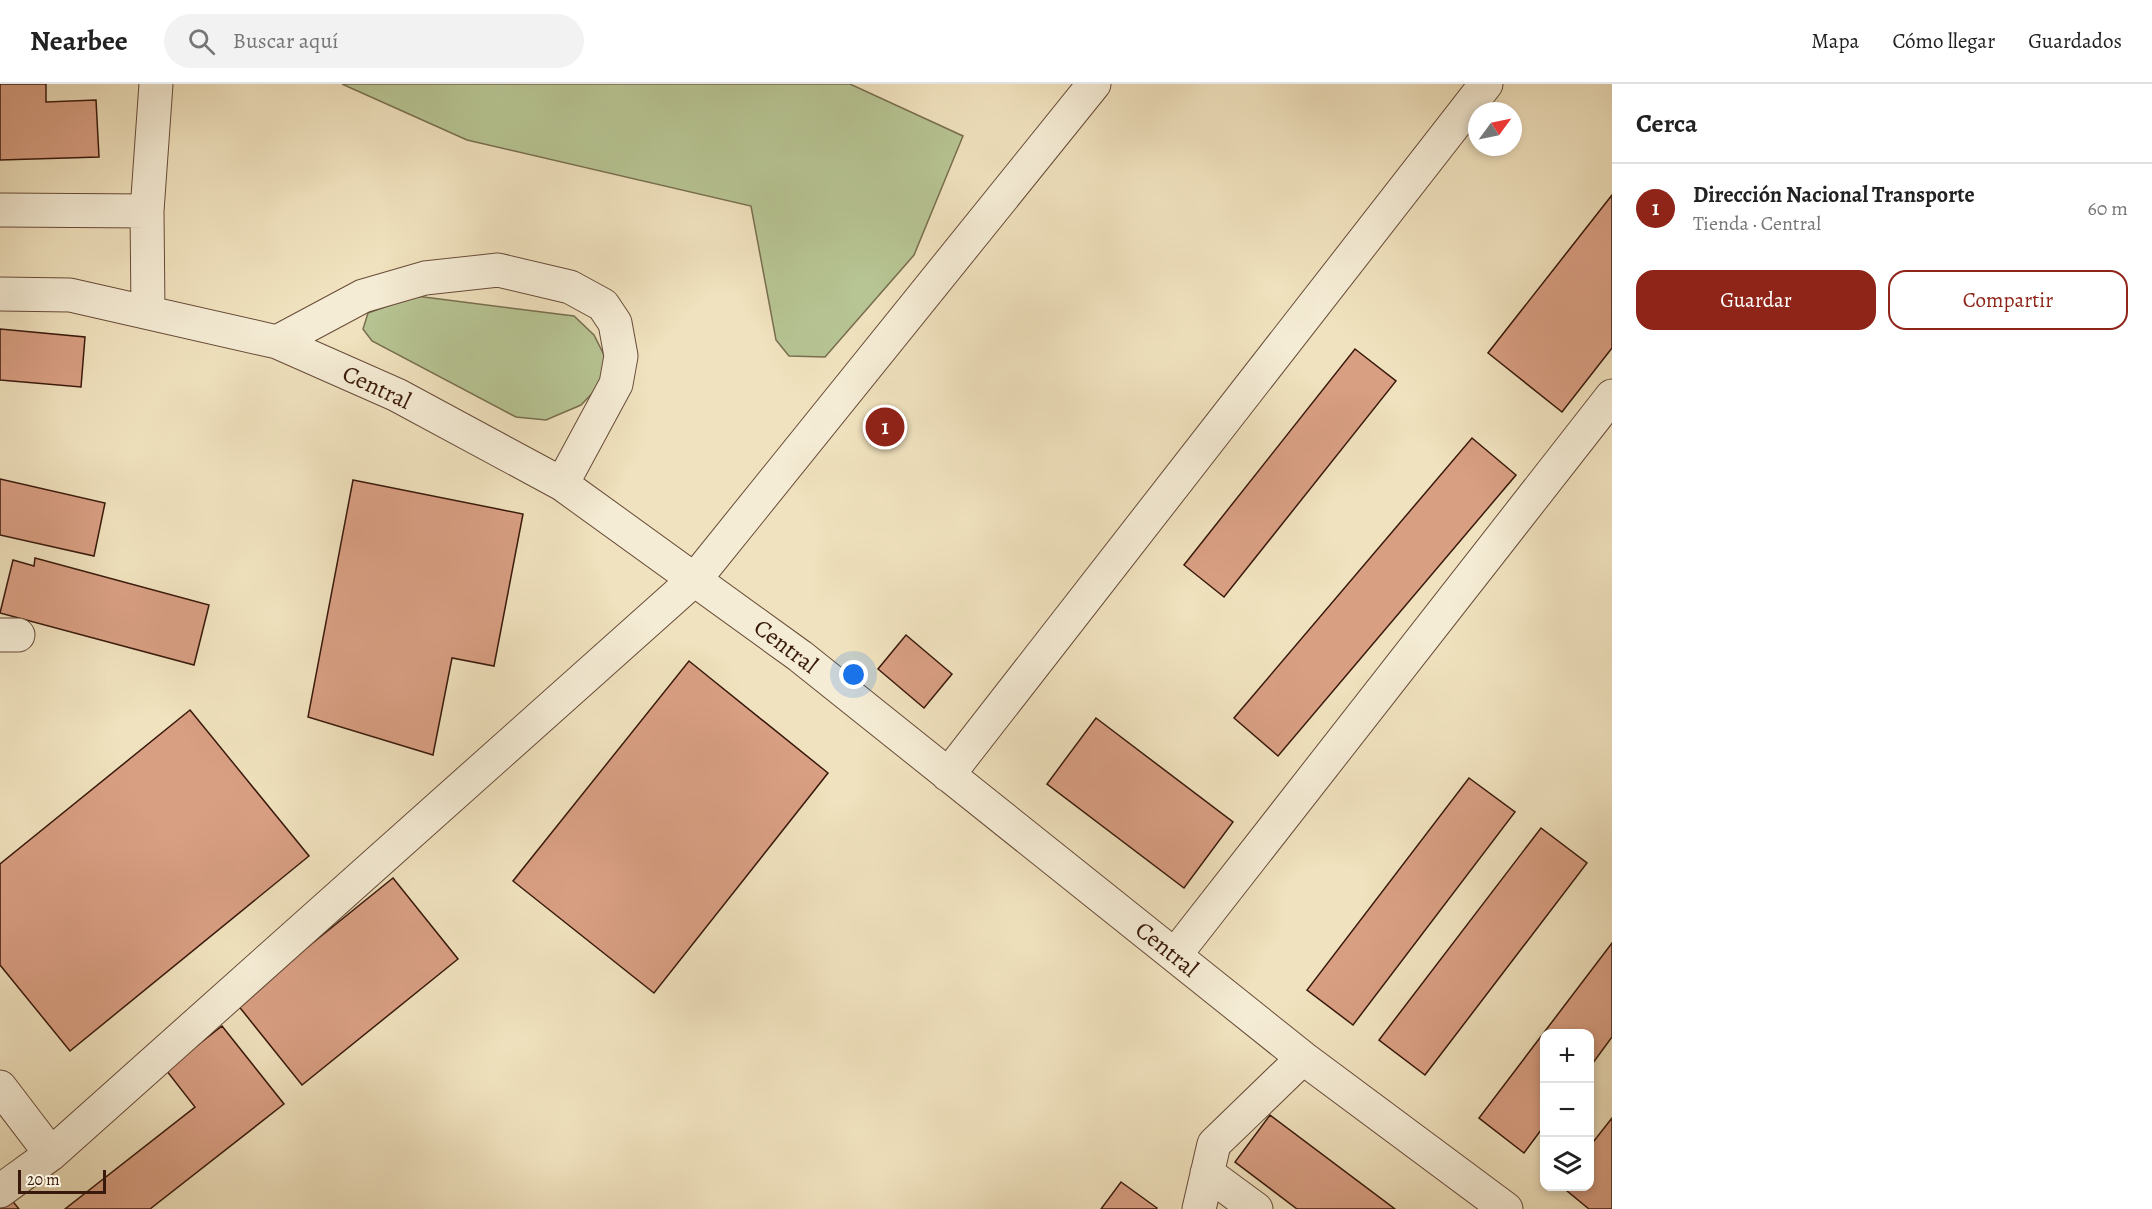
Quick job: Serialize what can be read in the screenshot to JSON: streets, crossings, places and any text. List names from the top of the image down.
{
  "streets": {
    "street": ["Central"]
  },
  "scale_bar": "20 m",
  "north": "top right",
  "page": {
    "header": "Nearbee",
    "search": "Buscar aquí",
    "nav": ["Mapa", "Cómo llegar", "Guardados"],
    "heading": "Cerca",
    "list": [
      {
        "mark": "1",
        "name": "Dirección Nacional Transporte",
        "note": "Tienda · Central",
        "value": "60 m"
      }
    ],
    "buttons": ["Guardar", "Compartir"],
    "pins": "1",
    "map_buttons": ["+", "−"],
    "scale": "20 m"
  }
}
